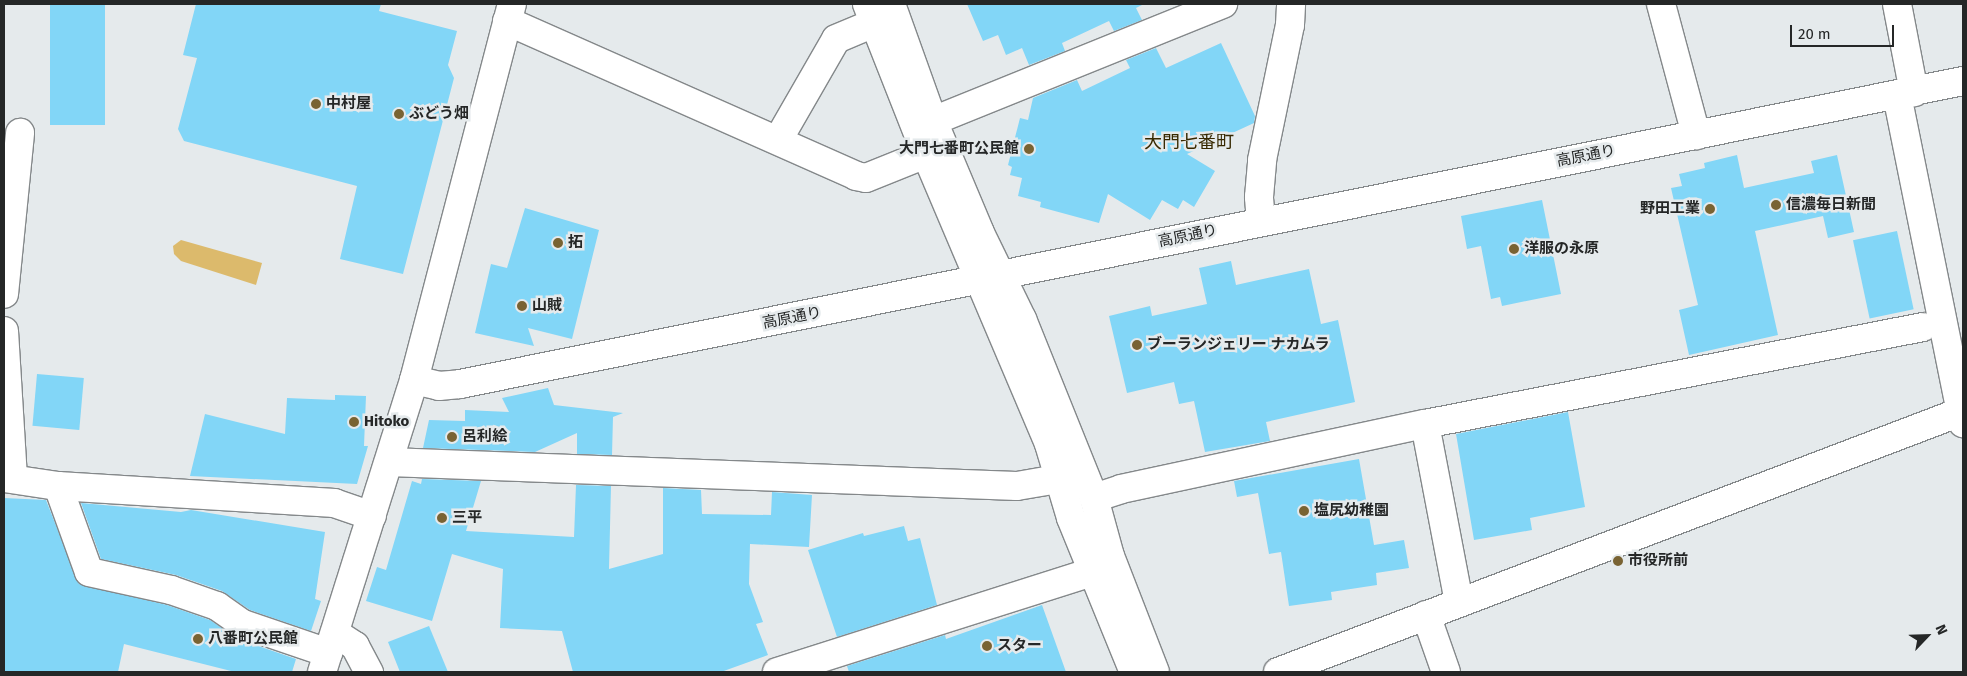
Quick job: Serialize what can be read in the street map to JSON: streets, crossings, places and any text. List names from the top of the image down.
{
  "streets": {
    "street": ["高原通り"]
  },
  "districts": ["大門七番町"],
  "places": [
    "中村屋",
    "ぶどう畑",
    "大門七番町公民館",
    "信濃毎日新聞",
    "野田工業",
    "拓",
    "洋服の永原",
    "山賊",
    "ブーランジェリー ナカムラ",
    "Hitoko",
    "呂利絵",
    "塩尻幼稚園",
    "三平",
    "市役所前",
    "八番町公民館",
    "スター"
  ],
  "scale_bar": "20 m",
  "north": "top right"
}
